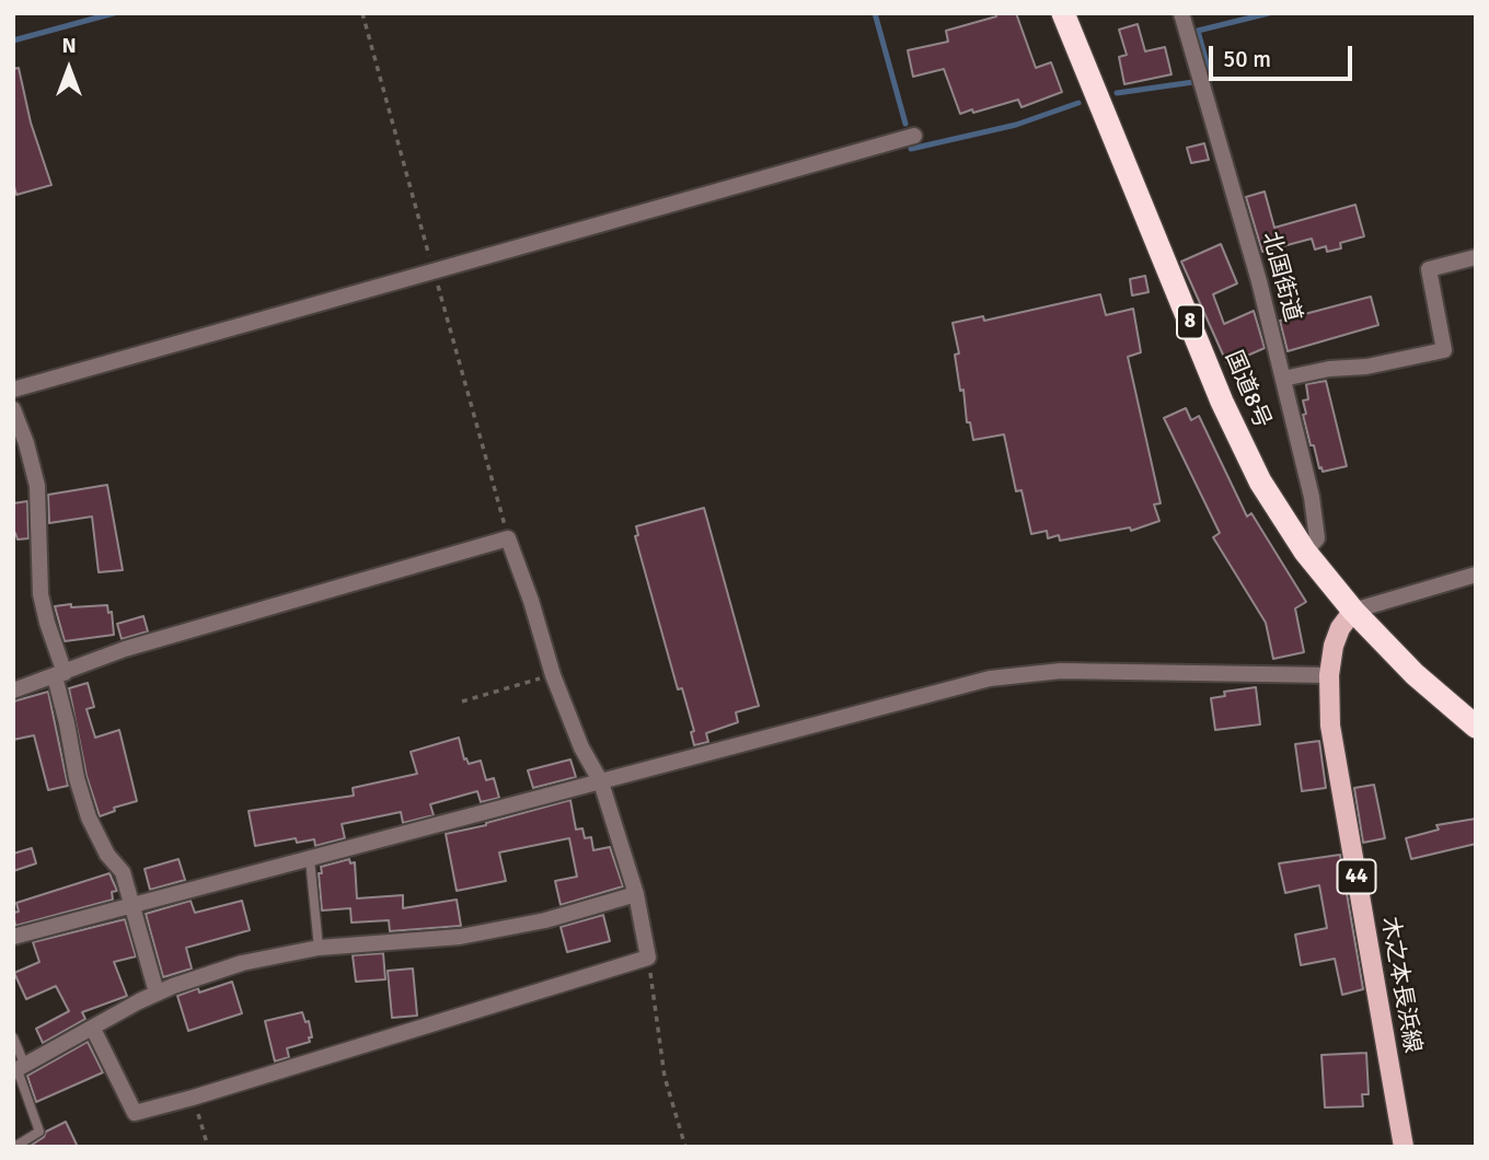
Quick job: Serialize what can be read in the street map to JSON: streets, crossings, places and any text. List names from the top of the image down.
{
  "streets": {
    "highway": ["8", "国道8号"],
    "main road": ["44", "木之本長浜線"],
    "street": ["北国街道"]
  },
  "crossings": [
    ["北国街道", "国道8号"],
    ["国道8号", "木之本長浜線"]
  ],
  "scale_bar": "50 m",
  "north": "top"
}
